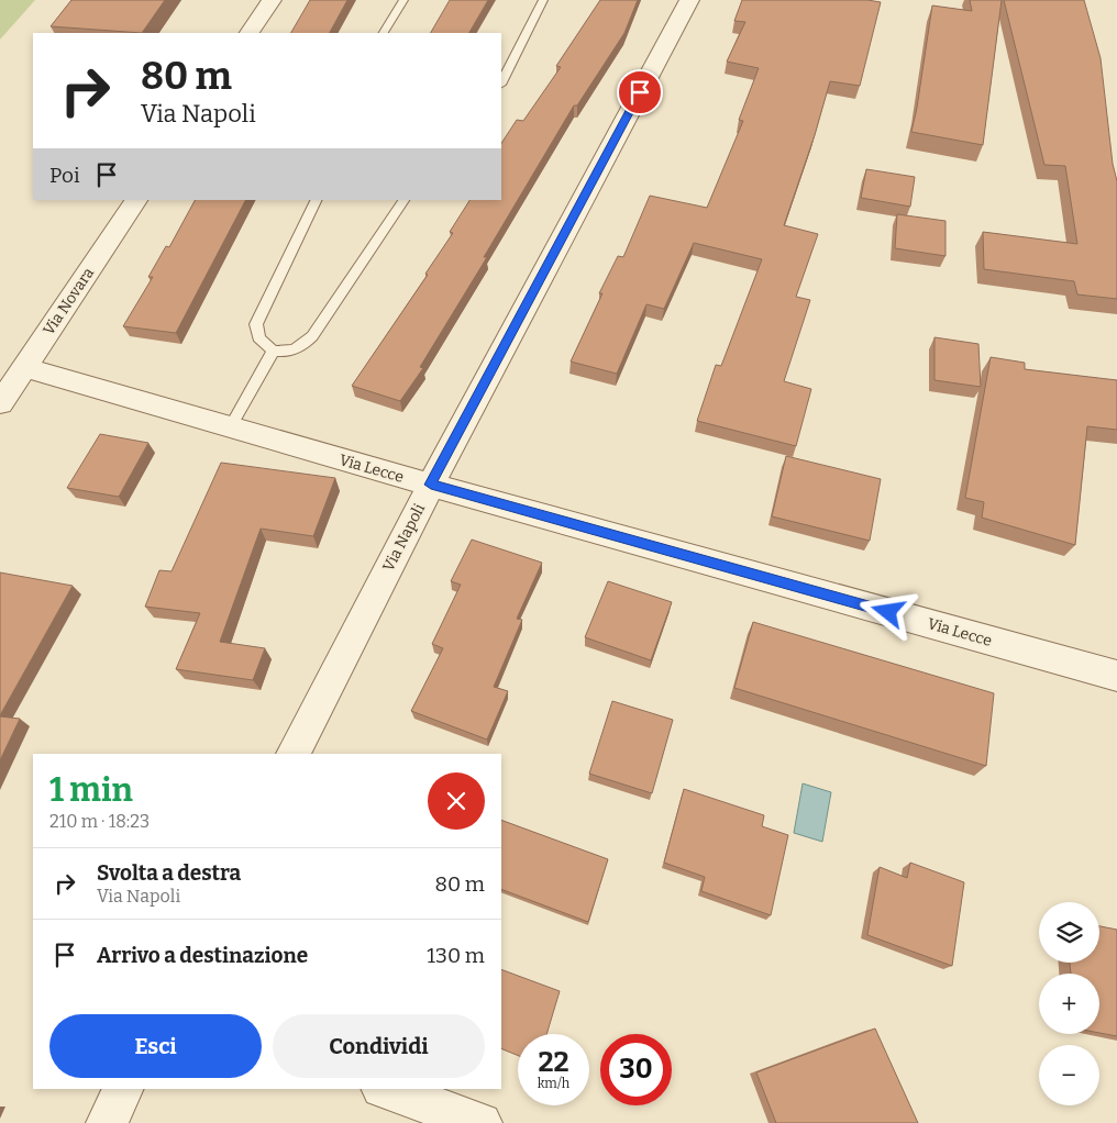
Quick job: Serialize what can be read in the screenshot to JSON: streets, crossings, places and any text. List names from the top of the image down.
{
  "streets": {
    "street": ["Via Novara", "Via Lecce", "Via Napoli"]
  },
  "crossings": [
    ["Via Novara", "Via Lecce"],
    ["Via Lecce", "Via Napoli"]
  ],
  "page": {
    "turn": ["80 m", "Via Napoli"],
    "then": "Poi",
    "heading": ["1 min", "210 m · 18:23"],
    "list": [
      {
        "name": "Svolta a destra",
        "note": "Via Napoli",
        "value": "80 m"
      },
      {
        "name": "Arrivo a destinazione",
        "value": "130 m"
      }
    ],
    "map_buttons": ["+", "−"],
    "buttons": ["Esci", "Condividi"],
    "speed": "22 km/h",
    "limit": "30"
  }
}
